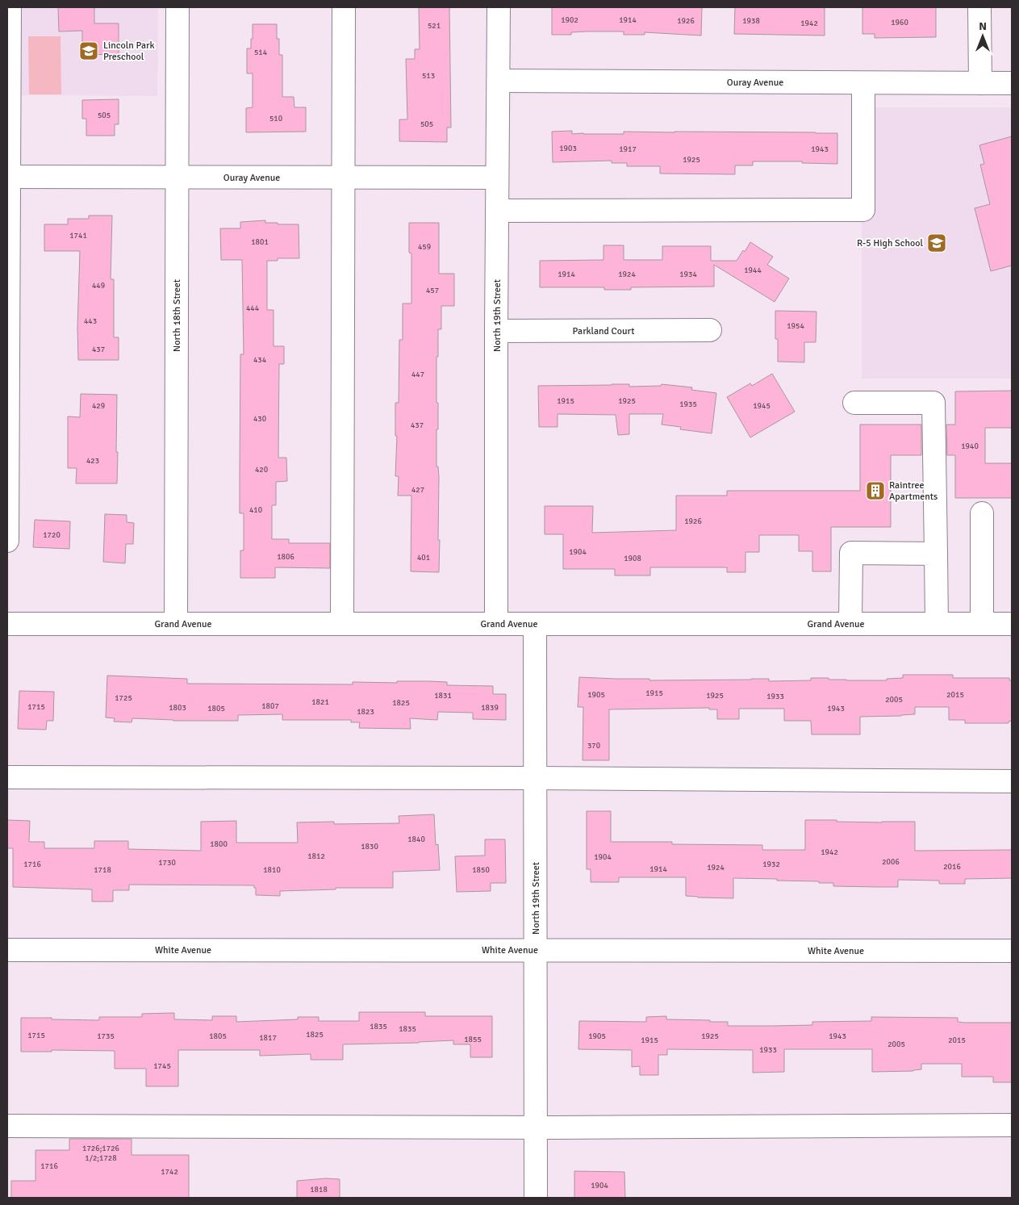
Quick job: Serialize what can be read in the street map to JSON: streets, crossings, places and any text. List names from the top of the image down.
{
  "streets": {
    "street": [
      "Ouray Avenue",
      "North 18th Street",
      "North 19th Street",
      "Parkland Court",
      "Grand Avenue",
      "White Avenue"
    ]
  },
  "crossings": [
    ["Ouray Avenue", "North 18th Street"],
    ["Ouray Avenue", "North 19th Street"],
    ["North 18th Street", "Grand Avenue"],
    ["North 19th Street", "Parkland Court"],
    ["North 19th Street", "Grand Avenue"],
    ["North 19th Street", "White Avenue"]
  ],
  "places": {
    "school or university": ["Lincoln Park Preschool", "R-5 High School"],
    "building": ["Raintree Apartments"]
  },
  "house_numbers": [
    "1902",
    "1914",
    "1926",
    "1938",
    "1960",
    "1942",
    "521",
    "514",
    "513",
    "505",
    "510",
    "505",
    "1903",
    "1917",
    "1943",
    "1925",
    "1741",
    "1801",
    "459",
    "1944",
    "1914",
    "1924",
    "1934",
    "449",
    "457",
    "444",
    "443",
    "1954",
    "437",
    "434",
    "447",
    "1915",
    "1925",
    "1935",
    "429",
    "1945",
    "430",
    "437",
    "1940",
    "423",
    "420",
    "427",
    "410",
    "1926",
    "1720",
    "1904",
    "1806",
    "401",
    "1908",
    "1915",
    "1905",
    "2015",
    "1831",
    "1925",
    "1933",
    "1725",
    "2005",
    "1821",
    "1825",
    "1807",
    "1715",
    "1803",
    "1839",
    "1805",
    "1943",
    "1823",
    "370",
    "1840",
    "1800",
    "1830",
    "1942",
    "1812",
    "1904",
    "2006",
    "1730",
    "1716",
    "1932",
    "2016",
    "1924",
    "1914",
    "1718",
    "1810",
    "1850",
    "1835",
    "1835",
    "1825",
    "1715",
    "1735",
    "1805",
    "1905",
    "1925",
    "1943",
    "1817",
    "1855",
    "1915",
    "2015",
    "2005",
    "1933",
    "1745",
    "1726;1726 1/2;1728",
    "1716",
    "1742",
    "1904",
    "1818"
  ],
  "north": "top"
}
